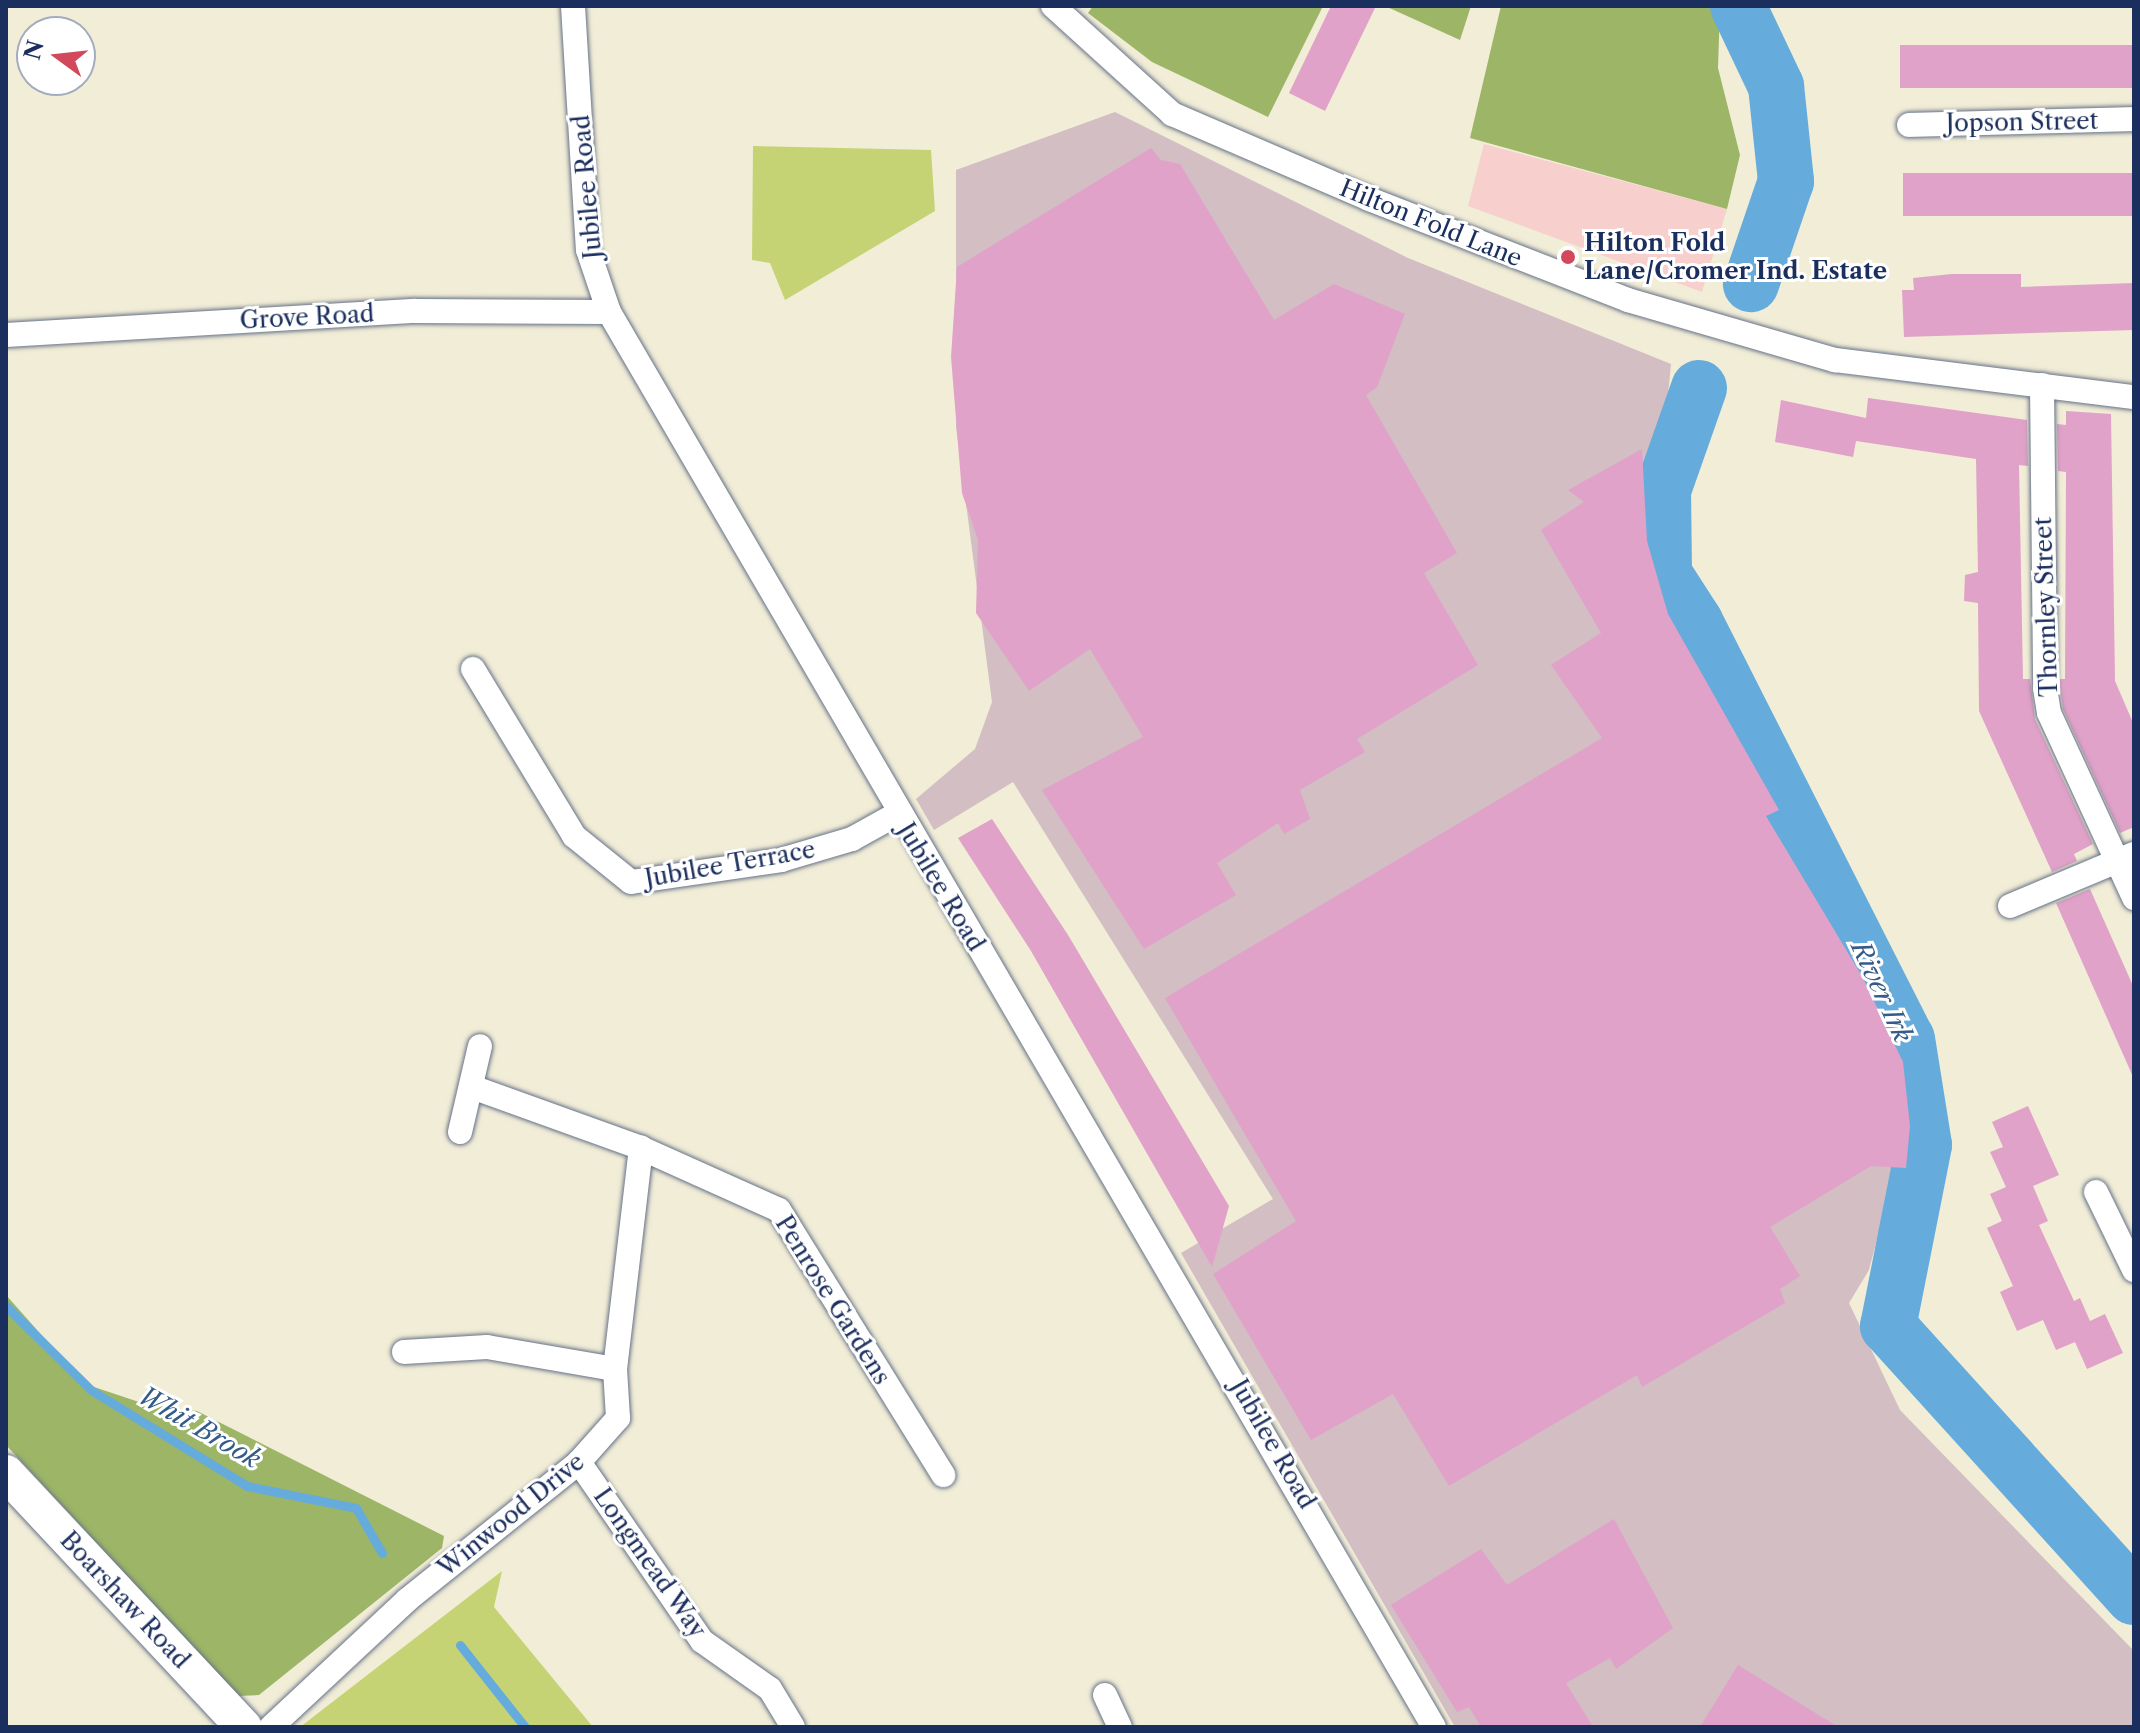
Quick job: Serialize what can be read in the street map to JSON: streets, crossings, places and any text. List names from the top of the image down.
{
  "streets": {
    "street": [
      "Jopson Street",
      "Jubilee Road",
      "Hilton Fold Lane",
      "Grove Road",
      "Thornley Street",
      "Jubilee Terrace",
      "Penrose Gardens",
      "Winwood Drive",
      "Longmead Way",
      "Boarshaw Road"
    ]
  },
  "crossings": [
    ["Jubilee Road", "Grove Road"],
    ["Jubilee Road", "Jubilee Terrace"],
    ["Hilton Fold Lane", "Thornley Street"],
    ["Penrose Gardens", "Winwood Drive"],
    ["Winwood Drive", "Longmead Way"]
  ],
  "water": ["River Irk", "Whit Brook"],
  "places": ["Hilton Fold Lane/Cromer Ind. Estate"],
  "north": "left"
}
